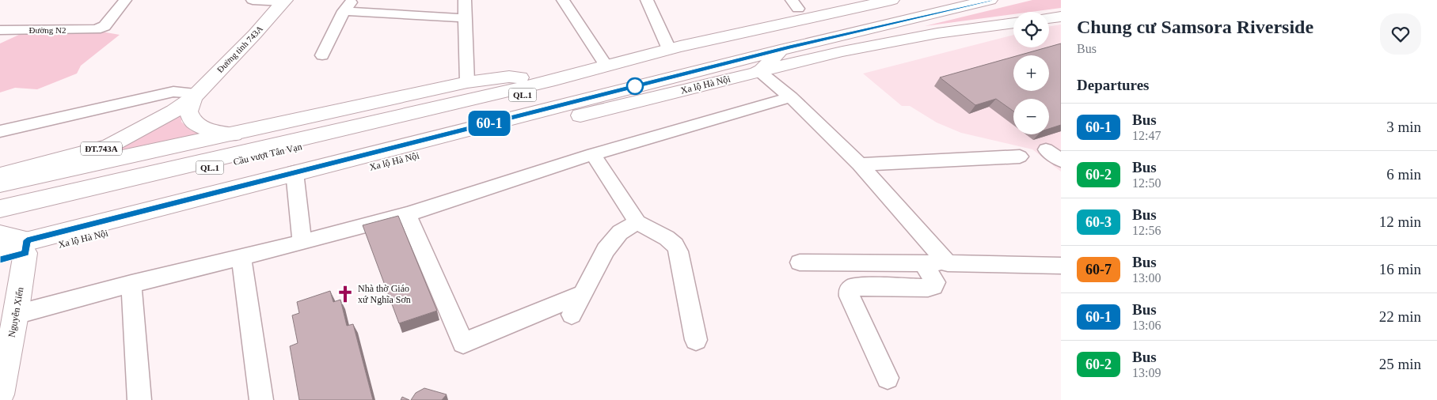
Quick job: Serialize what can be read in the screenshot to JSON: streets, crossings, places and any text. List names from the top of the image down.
{
  "streets": {
    "main road": [
      "Đường tỉnh 743A",
      "Xa lộ Hà Nội",
      "QL.1",
      "ĐT.743A",
      "Cầu vượt Tân Vạn",
      "Nguyễn Xiển"
    ],
    "street": ["Đường N2"]
  },
  "crossings": [
    ["Xa lộ Hà Nội", "QL.1"],
    ["Xa lộ Hà Nội", "Cầu vượt Tân Vạn"],
    ["Xa lộ Hà Nội", "Nguyễn Xiển"],
    ["QL.1", "Cầu vượt Tân Vạn"]
  ],
  "places": {
    "church": ["Nhà thờ Giáo xứ Nghĩa Sơn"]
  },
  "lines": ["bus line 60-1"],
  "page": {
    "on_map": "60-1",
    "heading": [
      ["Chung cư Samsora Riverside", "Bus"],
      "Departures"
    ],
    "map_buttons": ["+", "−"],
    "list": [
      {
        "mark": "60-1",
        "name": "Bus",
        "note": "12:47",
        "value": "3 min"
      },
      {
        "mark": "60-2",
        "name": "Bus",
        "note": "12:50",
        "value": "6 min"
      },
      {
        "mark": "60-3",
        "name": "Bus",
        "note": "12:56",
        "value": "12 min"
      },
      {
        "mark": "60-7",
        "name": "Bus",
        "note": "13:00",
        "value": "16 min"
      },
      {
        "mark": "60-1",
        "name": "Bus",
        "note": "13:06",
        "value": "22 min"
      },
      {
        "mark": "60-2",
        "name": "Bus",
        "note": "13:09",
        "value": "25 min"
      }
    ]
  }
}
